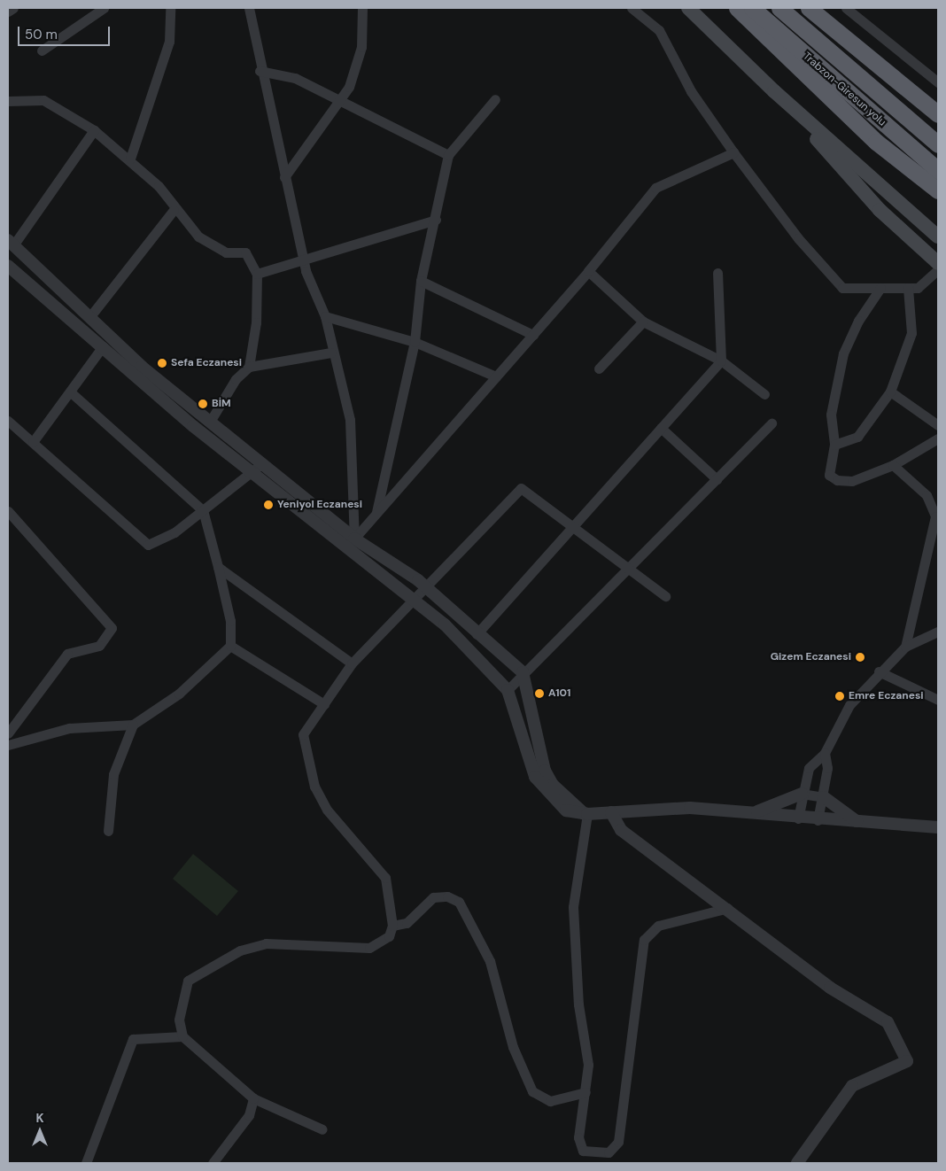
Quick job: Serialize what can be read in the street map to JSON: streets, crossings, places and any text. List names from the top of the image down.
{
  "streets": {
    "highway": ["Trabzon-Giresun yolu"]
  },
  "places": [
    "Sefa Eczanesi",
    "BİM",
    "Yeniyol Eczanesi",
    "Gizem Eczanesi",
    "A101",
    "Emre Eczanesi"
  ],
  "scale_bar": "50 m",
  "north": "top"
}
